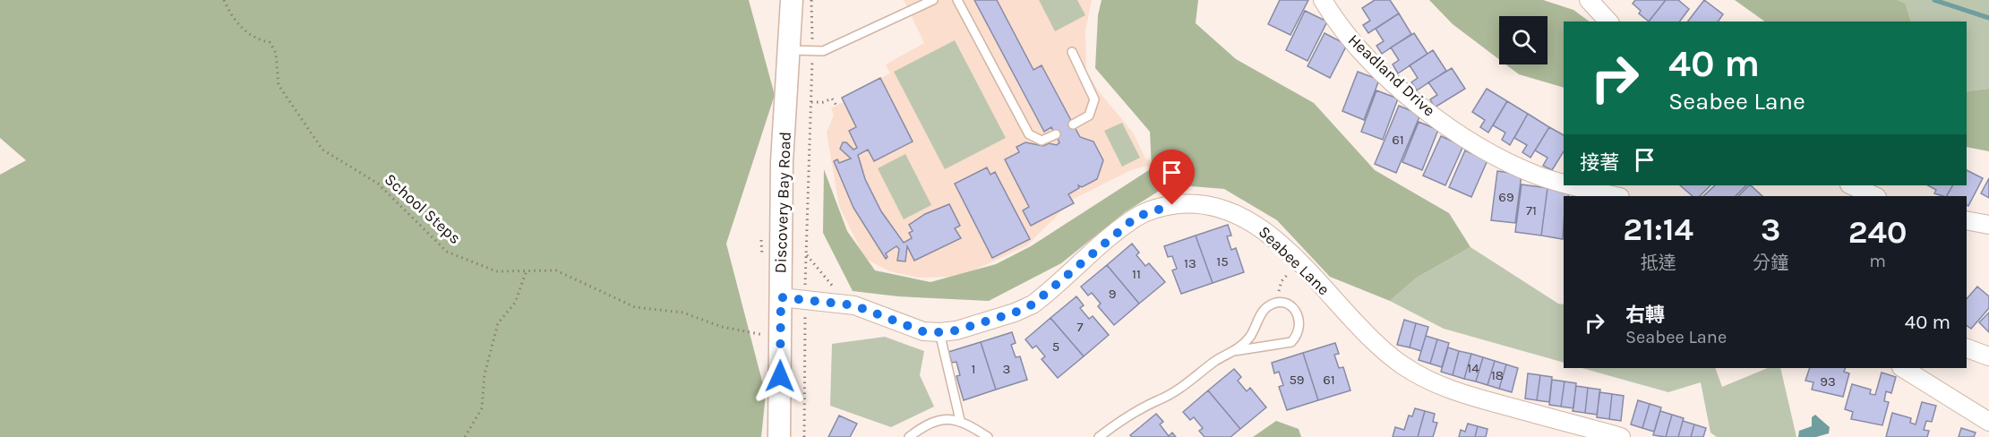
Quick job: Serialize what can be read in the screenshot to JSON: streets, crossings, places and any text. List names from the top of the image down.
{
  "streets": {
    "street": ["Headland Drive", "Discovery Bay Road", "Seabee Lane"],
    "path": ["School Steps"]
  },
  "crossings": [
    ["Discovery Bay Road", "Seabee Lane"]
  ],
  "house_numbers": [
    "61",
    "69",
    "71",
    "15",
    "13",
    "11",
    "9",
    "7",
    "5",
    "14",
    "1",
    "3",
    "18",
    "59",
    "61",
    "93"
  ],
  "page": {
    "turn": ["40 m", "Seabee Lane"],
    "then": "接著",
    "eta": [
      "21:14",
      "抵達",
      "3",
      "分鐘",
      "240",
      "m"
    ],
    "list": [
      {
        "name": "右轉",
        "note": "Seabee Lane",
        "value": "40 m"
      }
    ]
  }
}
